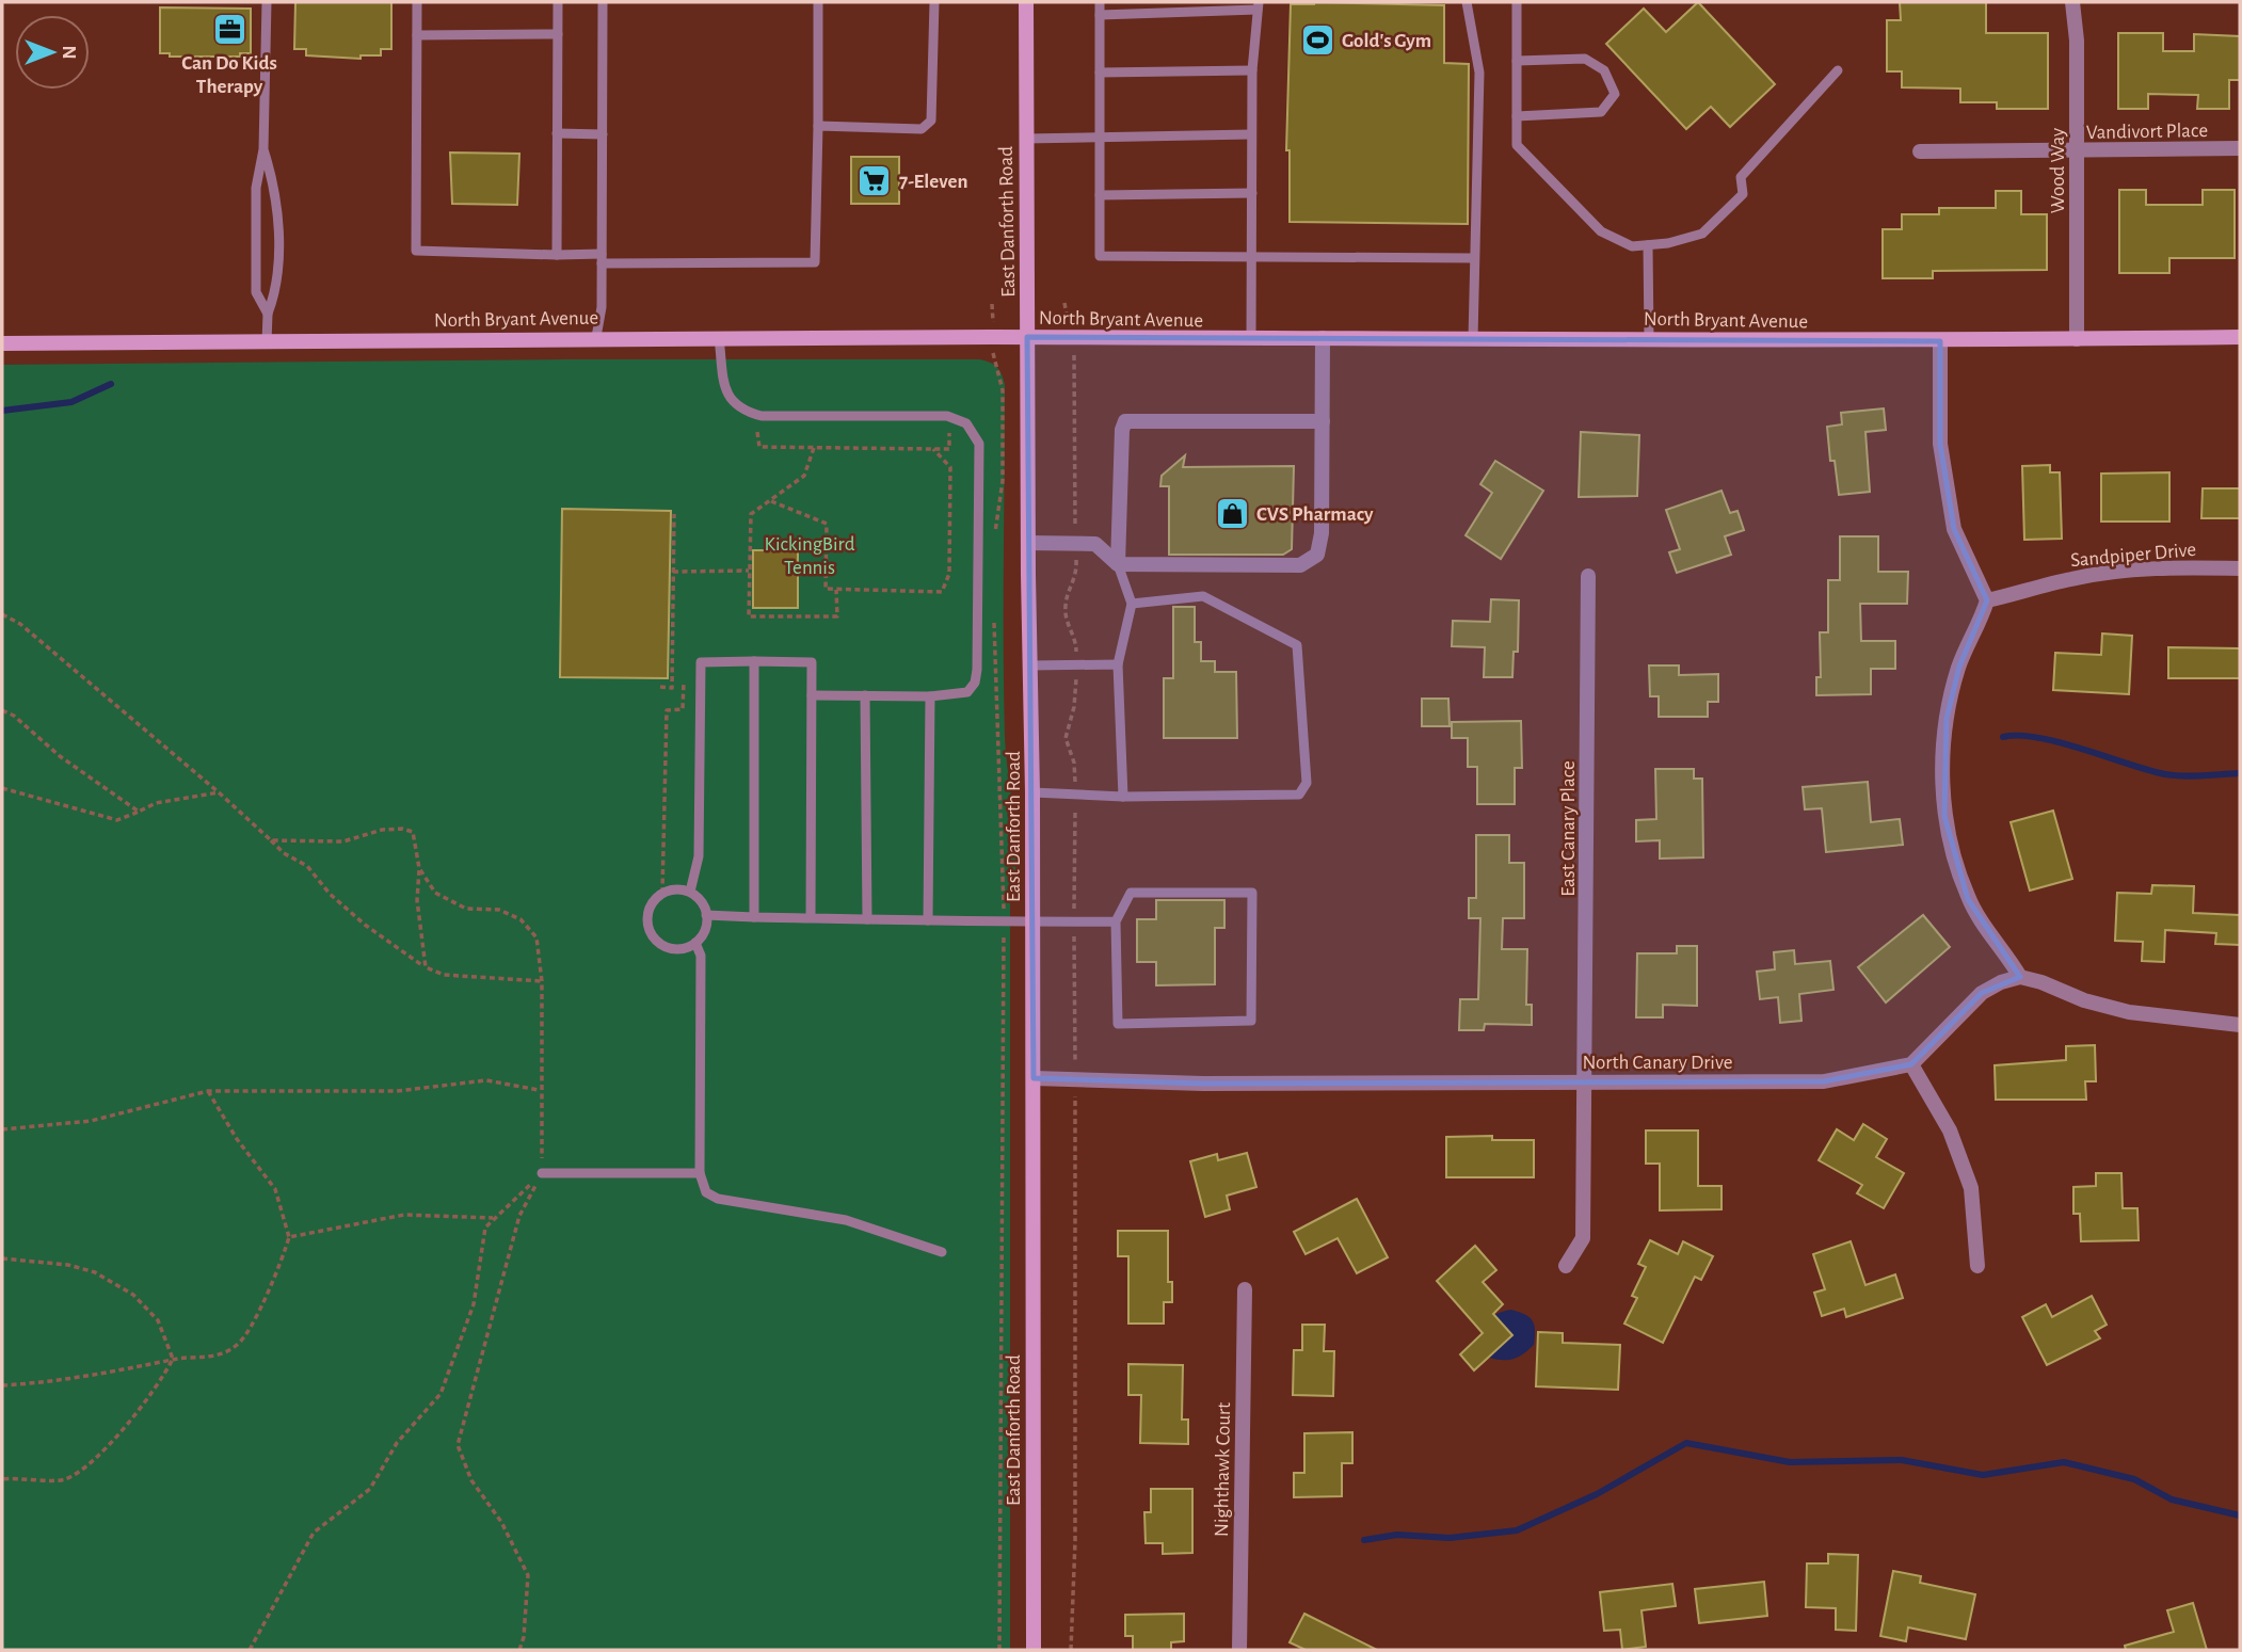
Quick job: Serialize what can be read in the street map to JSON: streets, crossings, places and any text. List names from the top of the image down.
{
  "streets": {
    "street": [
      "Vandivort Place",
      "Wood Way",
      "East Danforth Road",
      "North Bryant Avenue",
      "Sandpiper Drive",
      "East Canary Place",
      "North Canary Drive",
      "Nighthawk Court"
    ]
  },
  "crossings": [
    ["Vandivort Place", "Wood Way"],
    ["Wood Way", "North Bryant Avenue"],
    ["East Danforth Road", "North Bryant Avenue"],
    ["East Danforth Road", "North Canary Drive"],
    ["East Canary Place", "North Canary Drive"]
  ],
  "parks": ["KickingBird Tennis"],
  "places": {
    "office": ["Can Do Kids Therapy"],
    "sports": ["Gold's Gym"],
    "supermarket": ["7-Eleven"],
    "shop": ["CVS Pharmacy"]
  },
  "north": "right"
}
